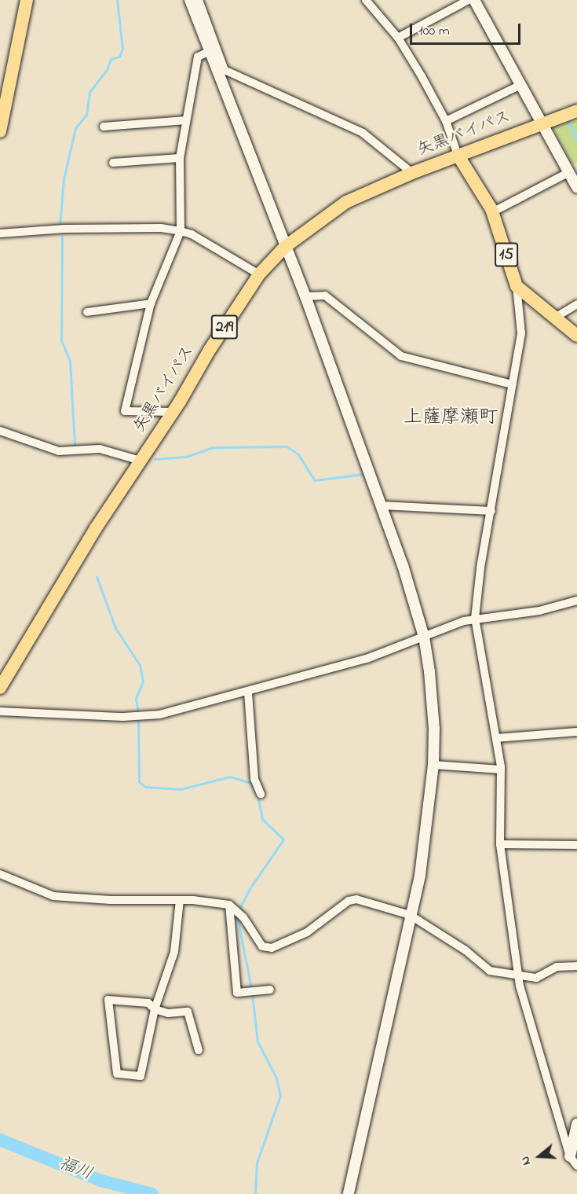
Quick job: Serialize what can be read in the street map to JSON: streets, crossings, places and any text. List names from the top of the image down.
{
  "streets": {
    "main road": ["矢黒バイパス", "15", "219"]
  },
  "crossings": [
    ["矢黒バイパス", "15"]
  ],
  "districts": ["上薩摩瀬町"],
  "water": ["福川"],
  "scale_bar": "100 m",
  "north": "left"
}
